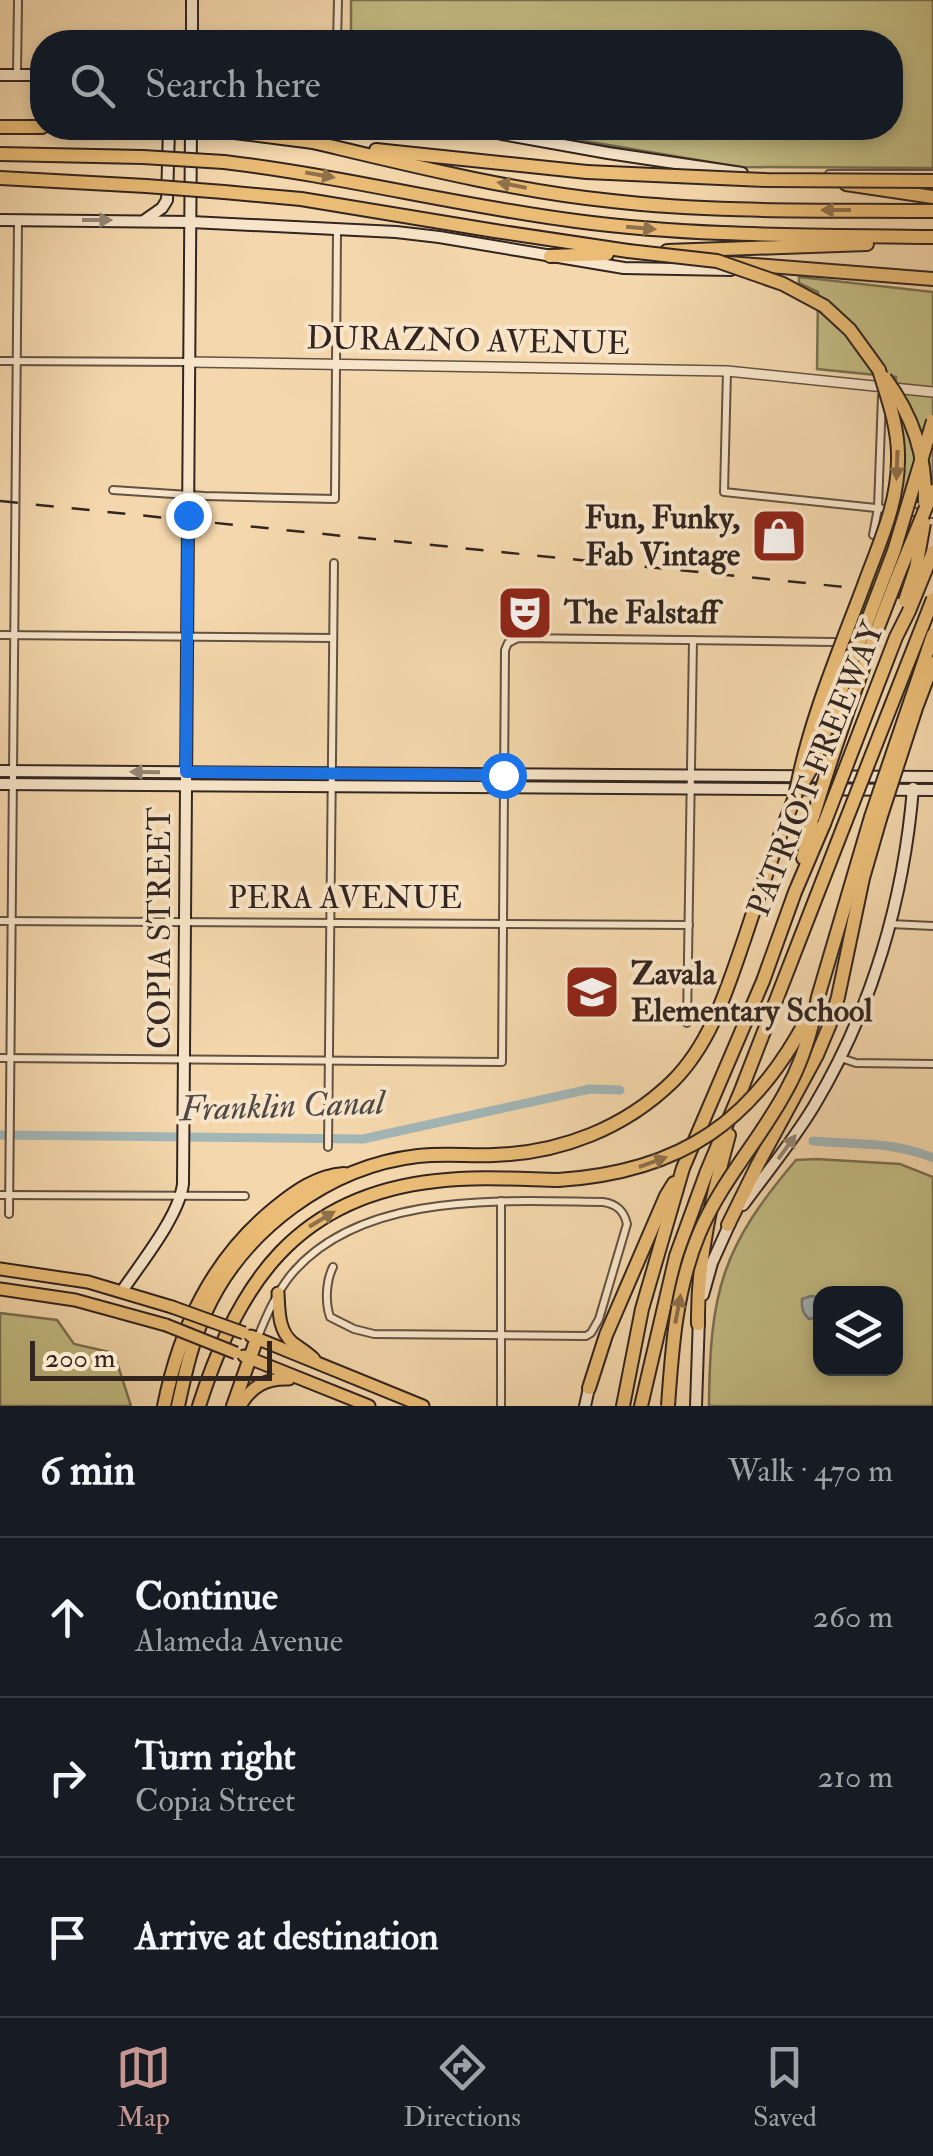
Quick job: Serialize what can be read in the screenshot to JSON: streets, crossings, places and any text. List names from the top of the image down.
{
  "streets": {
    "highway": ["PATRIOT FREEWAY"],
    "main road": ["COPIA STREET"],
    "street": ["DURAZNO AVENUE", "PERA AVENUE"]
  },
  "crossings": [
    ["DURAZNO AVENUE", "COPIA STREET"],
    ["PERA AVENUE", "COPIA STREET"]
  ],
  "water": ["Franklin Canal"],
  "places": {
    "shop": ["Fun, Funky, Fab Vintage"],
    "theatre": ["The Falstaff"],
    "school or university": ["Zavala Elementary School"]
  },
  "scale_bar": "200 m",
  "page": {
    "search": "Search here",
    "scale": "200 m",
    "heading": ["6 min", "Walk · 470 m"],
    "list": [
      ["Continue", "Alameda Avenue", "260 m"],
      ["Turn right", "Copia Street", "210 m"],
      "Arrive at destination"
    ],
    "nav": ["Map", "Directions", "Saved"]
  }
}
